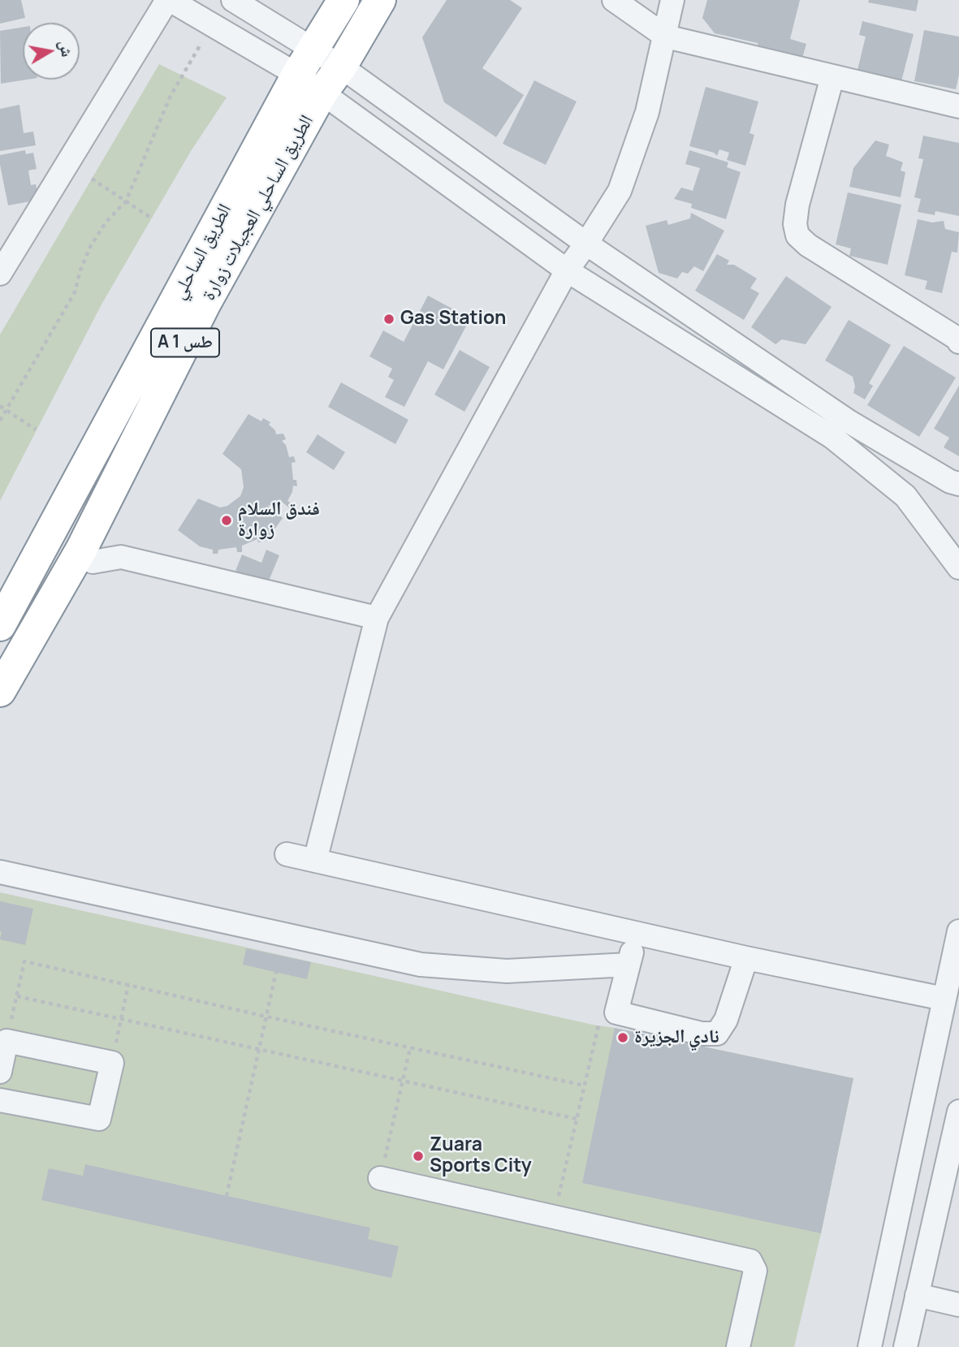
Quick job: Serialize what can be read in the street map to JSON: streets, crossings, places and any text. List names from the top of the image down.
{
  "streets": {
    "highway": ["الطريق الساحلي العجيلات زوارة", "الطريق الساحلي", "A 1 طس"]
  },
  "places": [
    "Gas Station",
    "فندق السلام زوارة",
    "نادي الجزيرة",
    "Zuara Sports City"
  ],
  "north": "right"
}
